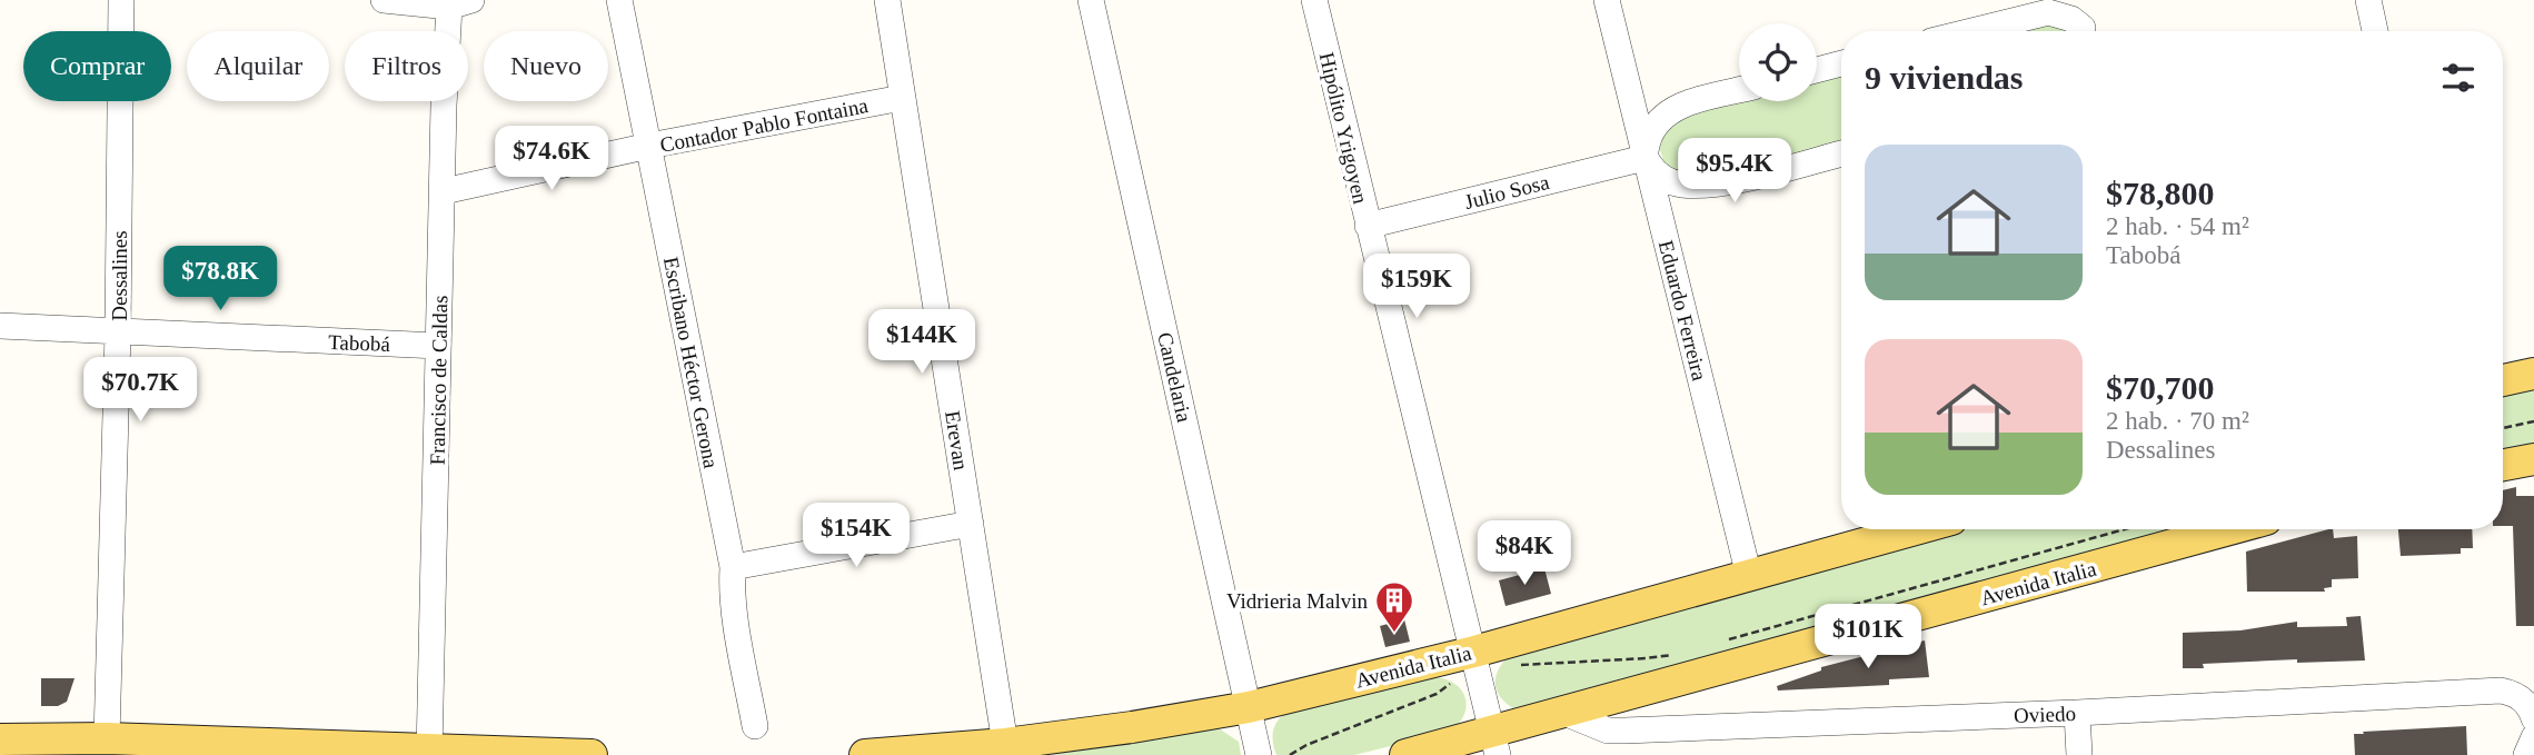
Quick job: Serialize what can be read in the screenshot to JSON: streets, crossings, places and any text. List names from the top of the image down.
{
  "streets": {
    "main road": ["Avenida Italia"],
    "street": [
      "Contador Pablo Fontaina",
      "Hipólito Yrigoyen",
      "Julio Sosa",
      "Dessalines",
      "Eduardo Ferreira",
      "Tabobá",
      "Escribano Héctor Gerona",
      "Candelaria",
      "Francisco de Caldas",
      "Erevan",
      "Oviedo"
    ]
  },
  "crossings": [
    ["Contador Pablo Fontaina", "Escribano Héctor Gerona"],
    ["Contador Pablo Fontaina", "Francisco de Caldas"],
    ["Contador Pablo Fontaina", "Erevan"],
    ["Hipólito Yrigoyen", "Julio Sosa"],
    ["Hipólito Yrigoyen", "Avenida Italia"],
    ["Julio Sosa", "Eduardo Ferreira"],
    ["Dessalines", "Tabobá"],
    ["Eduardo Ferreira", "Avenida Italia"],
    ["Tabobá", "Francisco de Caldas"],
    ["Candelaria", "Avenida Italia"],
    ["Erevan", "Avenida Italia"],
    ["Avenida Italia", "Oviedo"]
  ],
  "places": {
    "building": ["Vidrieria Malvin"]
  },
  "page": {
    "chip": [
      "Comprar",
      "Alquilar",
      "Filtros",
      "Nuevo"
    ],
    "heading": "9 viviendas",
    "list": [
      {
        "name": "$78,800",
        "note": "2 hab. · 54 m² · Tabobá"
      },
      {
        "name": "$70,700",
        "note": "2 hab. · 70 m² · Dessalines"
      }
    ],
    "price": [
      "$74.6K",
      "$95.4K",
      "$78.8K",
      "$159K",
      "$144K",
      "$70.7K",
      "$154K",
      "$84K",
      "$101K"
    ]
  }
}
